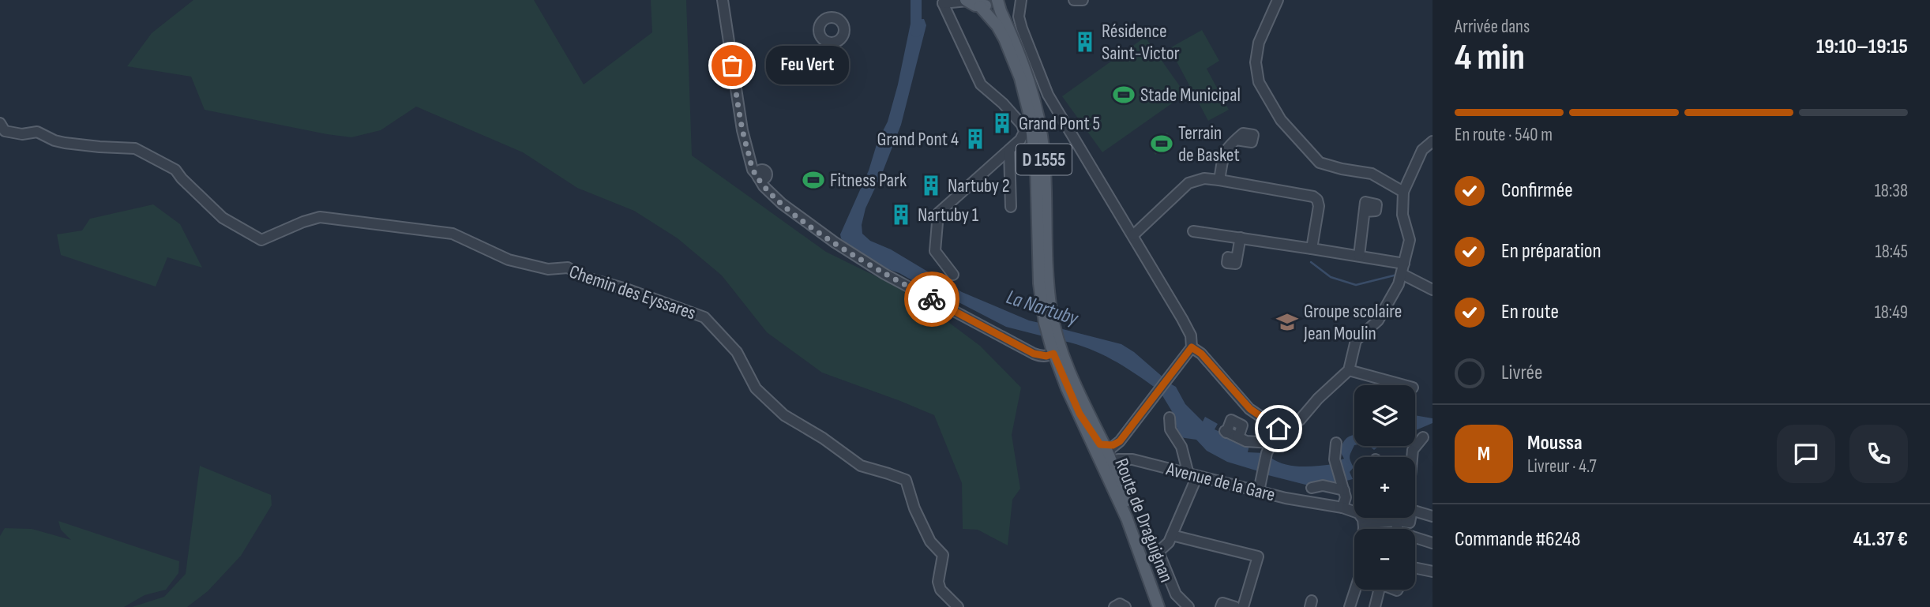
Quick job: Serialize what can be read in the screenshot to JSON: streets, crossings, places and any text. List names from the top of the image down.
{
  "streets": {
    "main road": ["D 1555", "Route de Draguignan"],
    "street": ["Chemin des Eyssares", "Avenue de la Gare"]
  },
  "crossings": [
    ["Avenue de la Gare", "Route de Draguignan"]
  ],
  "water": ["La Nartuby"],
  "places": {
    "building": [
      "Résidence Saint-Victor",
      "Grand Pont 5",
      "Grand Pont 4",
      "Nartuby 2",
      "Nartuby 1"
    ],
    "other": ["Feu Vert"],
    "sports": ["Stade Municipal", "Terrain de Basket", "Fitness Park"],
    "school or university": ["Groupe scolaire Jean Moulin"]
  },
  "page": {
    "heading": ["4 min", "Arrivée dans", "19:10–19:15"],
    "panel": [
      "Moussa",
      "Livreur · 4.7",
      "Commande #6248",
      "41.37 €"
    ],
    "bubble": "Feu Vert",
    "bar": "En route · 540 m",
    "list": [
      ["Confirmée", "18:38"],
      ["En préparation", "18:45"],
      ["En route", "18:49"],
      "Livrée"
    ],
    "map_buttons": ["+", "−"],
    "round": "M"
  }
}
